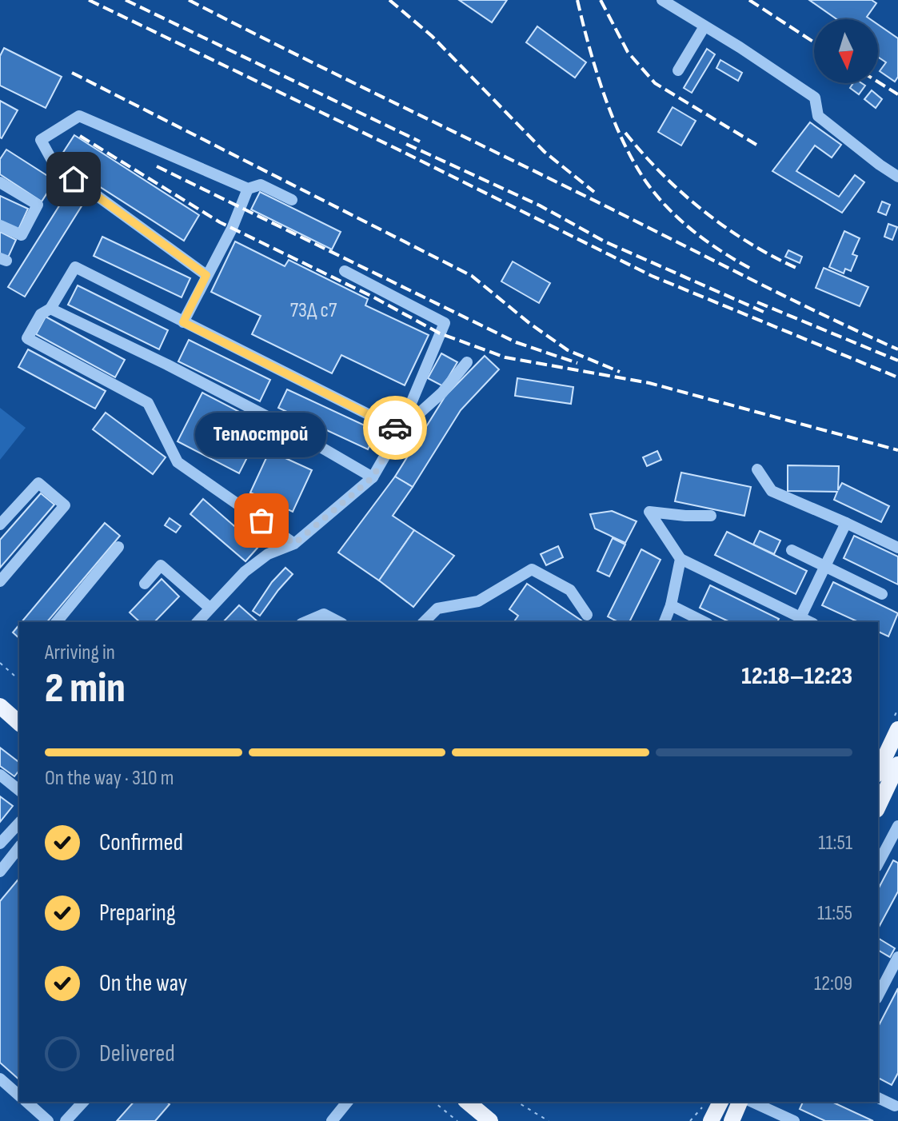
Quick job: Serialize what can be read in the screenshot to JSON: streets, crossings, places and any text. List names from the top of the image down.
{
  "places": ["Теплострой"],
  "house_numbers": ["73Д с7"],
  "north": "bottom",
  "page": {
    "bubble": "Теплострой",
    "heading": ["2 min", "Arriving in", "12:18–12:23"],
    "bar": "On the way · 310 m",
    "list": [
      ["Confirmed", "11:51"],
      ["Preparing", "11:55"],
      ["On the way", "12:09"],
      "Delivered"
    ]
  }
}
